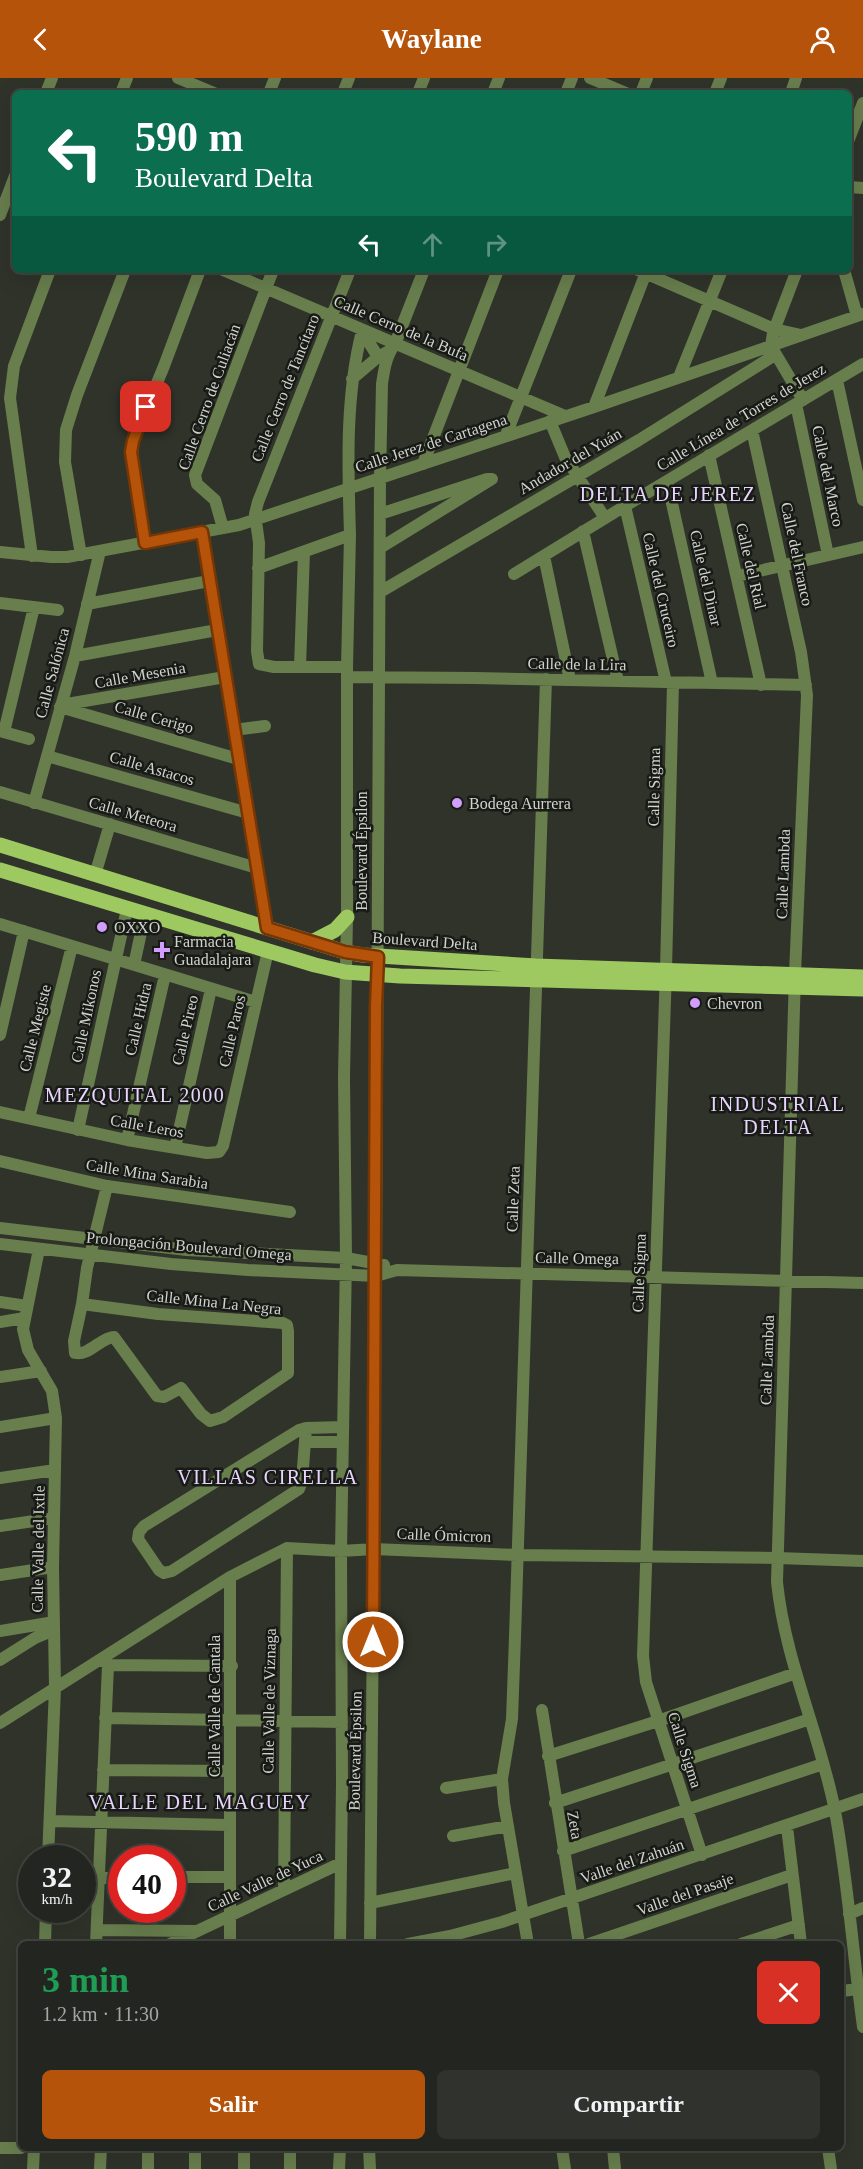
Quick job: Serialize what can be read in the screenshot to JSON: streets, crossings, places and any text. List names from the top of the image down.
{
  "streets": {
    "main road": ["Boulevard Delta"],
    "street": [
      "Calle Cerro de la Bufa",
      "Calle Cerro de Tancítaro",
      "Calle Cerro de Culiacán",
      "Calle Línea de Torres de Jerez",
      "Calle Jerez de Cartagena",
      "Andador del Yuán",
      "Calle del Marco",
      "Calle del Franco",
      "Calle del Rial",
      "Calle del Dinar",
      "Calle del Cruceiro",
      "Calle de la Lira",
      "Calle Salónica",
      "Calle Mesenia",
      "Calle Cerigo",
      "Calle Astacos",
      "Calle Sigma",
      "Calle Meteora",
      "Boulevard Épsilon",
      "Calle Lambda",
      "Calle Mikonos",
      "Calle Hidra",
      "Calle Megiste",
      "Calle Pireo",
      "Calle Paros",
      "Calle Leros",
      "Calle Mina Sarabia",
      "Calle Zeta",
      "Prolongación Boulevard Omega",
      "Calle Omega",
      "Calle Mina La Negra",
      "Calle Ómicron",
      "Calle Valle del Ixtle",
      "Calle Valle de Viznaga",
      "Calle Valle de Cantala",
      "Zeta",
      "Valle del Zahuán",
      "Calle Valle de Yuca",
      "Valle del Pasaje"
    ]
  },
  "crossings": [
    ["Calle Cerro de la Bufa", "Calle Cerro de Tancítaro"],
    ["Calle Cerro de la Bufa", "Calle Cerro de Culiacán"],
    ["Calle Cerro de la Bufa", "Calle Jerez de Cartagena"],
    ["Calle Cerro de la Bufa", "Boulevard Épsilon"],
    ["Calle Cerro de Tancítaro", "Calle Jerez de Cartagena"],
    ["Calle Cerro de Culiacán", "Calle Jerez de Cartagena"],
    ["Calle Línea de Torres de Jerez", "Calle del Marco"],
    ["Calle Línea de Torres de Jerez", "Calle del Franco"],
    ["Calle Línea de Torres de Jerez", "Calle del Rial"],
    ["Calle Línea de Torres de Jerez", "Calle del Dinar"],
    ["Calle Línea de Torres de Jerez", "Calle del Cruceiro"],
    ["Calle Jerez de Cartagena", "Andador del Yuán"],
    ["Calle Jerez de Cartagena", "Calle del Marco"],
    ["Calle Jerez de Cartagena", "Calle Salónica"],
    ["Calle Jerez de Cartagena", "Boulevard Épsilon"],
    ["Andador del Yuán", "Calle del Marco"],
    ["Andador del Yuán", "Boulevard Épsilon"],
    ["Calle del Franco", "Calle de la Lira"],
    ["Calle del Franco", "Calle Lambda"],
    ["Calle del Rial", "Calle de la Lira"],
    ["Calle del Dinar", "Calle de la Lira"],
    ["Calle del Cruceiro", "Calle de la Lira"],
    ["Calle del Cruceiro", "Calle Sigma"],
    ["Calle de la Lira", "Calle Sigma"],
    ["Calle de la Lira", "Boulevard Épsilon"],
    ["Calle de la Lira", "Calle Lambda"],
    ["Calle de la Lira", "Calle Zeta"],
    ["Calle Salónica", "Calle Mesenia"],
    ["Calle Salónica", "Calle Cerigo"],
    ["Calle Salónica", "Calle Astacos"],
    ["Calle Salónica", "Calle Meteora"],
    ["Calle Mesenia", "Calle Cerigo"],
    ["Calle Sigma", "Boulevard Delta"],
    ["Calle Sigma", "Calle Omega"],
    ["Calle Sigma", "Calle Ómicron"],
    ["Calle Sigma", "Valle del Zahuán"],
    ["Boulevard Épsilon", "Boulevard Delta"],
    ["Boulevard Épsilon", "Prolongación Boulevard Omega"],
    ["Boulevard Épsilon", "Calle Omega"],
    ["Boulevard Épsilon", "Calle Ómicron"],
    ["Boulevard Épsilon", "Calle Valle de Yuca"],
    ["Calle Lambda", "Boulevard Delta"],
    ["Calle Lambda", "Calle Omega"],
    ["Calle Lambda", "Calle Ómicron"],
    ["Calle Lambda", "Valle del Zahuán"],
    ["Boulevard Delta", "Calle Mikonos"],
    ["Boulevard Delta", "Calle Paros"],
    ["Boulevard Delta", "Calle Zeta"],
    ["Calle Mikonos", "Calle Leros"],
    ["Calle Hidra", "Calle Leros"],
    ["Calle Megiste", "Calle Leros"],
    ["Calle Pireo", "Calle Leros"],
    ["Calle Paros", "Calle Leros"],
    ["Calle Mina Sarabia", "Calle Mina La Negra"],
    ["Calle Zeta", "Calle Omega"],
    ["Calle Zeta", "Calle Ómicron"],
    ["Calle Zeta", "Valle del Zahuán"],
    ["Prolongación Boulevard Omega", "Calle Omega"],
    ["Prolongación Boulevard Omega", "Calle Mina La Negra"],
    ["Prolongación Boulevard Omega", "Calle Valle del Ixtle"],
    ["Calle Ómicron", "Calle Valle de Viznaga"],
    ["Calle Valle de Viznaga", "Calle Valle de Yuca"],
    ["Calle Valle de Cantala", "Calle Valle de Yuca"],
    ["Zeta", "Valle del Zahuán"]
  ],
  "districts": [
    "DELTA DE JEREZ",
    "MEZQUITAL 2000",
    "INDUSTRIAL DELTA",
    "VILLAS CIRELLA",
    "VALLE DEL MAGUEY"
  ],
  "places": {
    "other": ["Bodega Aurrera", "OXXO", "Chevron"],
    "health": ["Farmacia Guadalajara"]
  },
  "page": {
    "header": "Waylane",
    "turn": ["590 m", "Boulevard Delta"],
    "speed": "32 km/h",
    "limit": "40",
    "heading": ["3 min", "1.2 km · 11:30"],
    "buttons": ["Salir", "Compartir"]
  }
}
